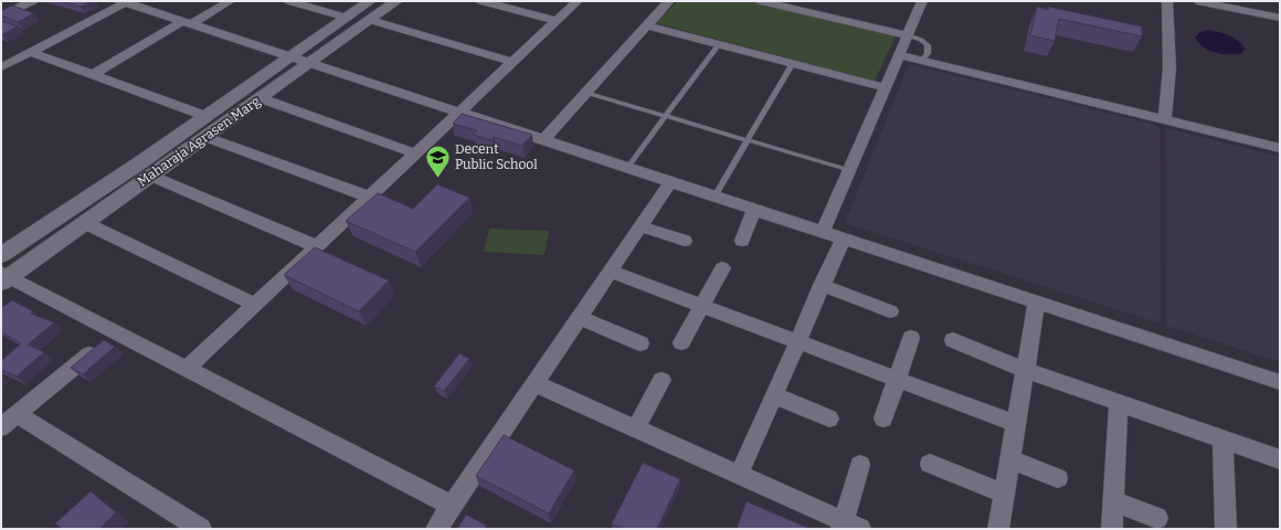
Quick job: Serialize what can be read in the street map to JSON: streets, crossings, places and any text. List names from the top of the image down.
{
  "streets": {
    "street": ["Maharaja Agrasen Marg"]
  },
  "places": {
    "school or university": ["Decent Public School"]
  }
}
